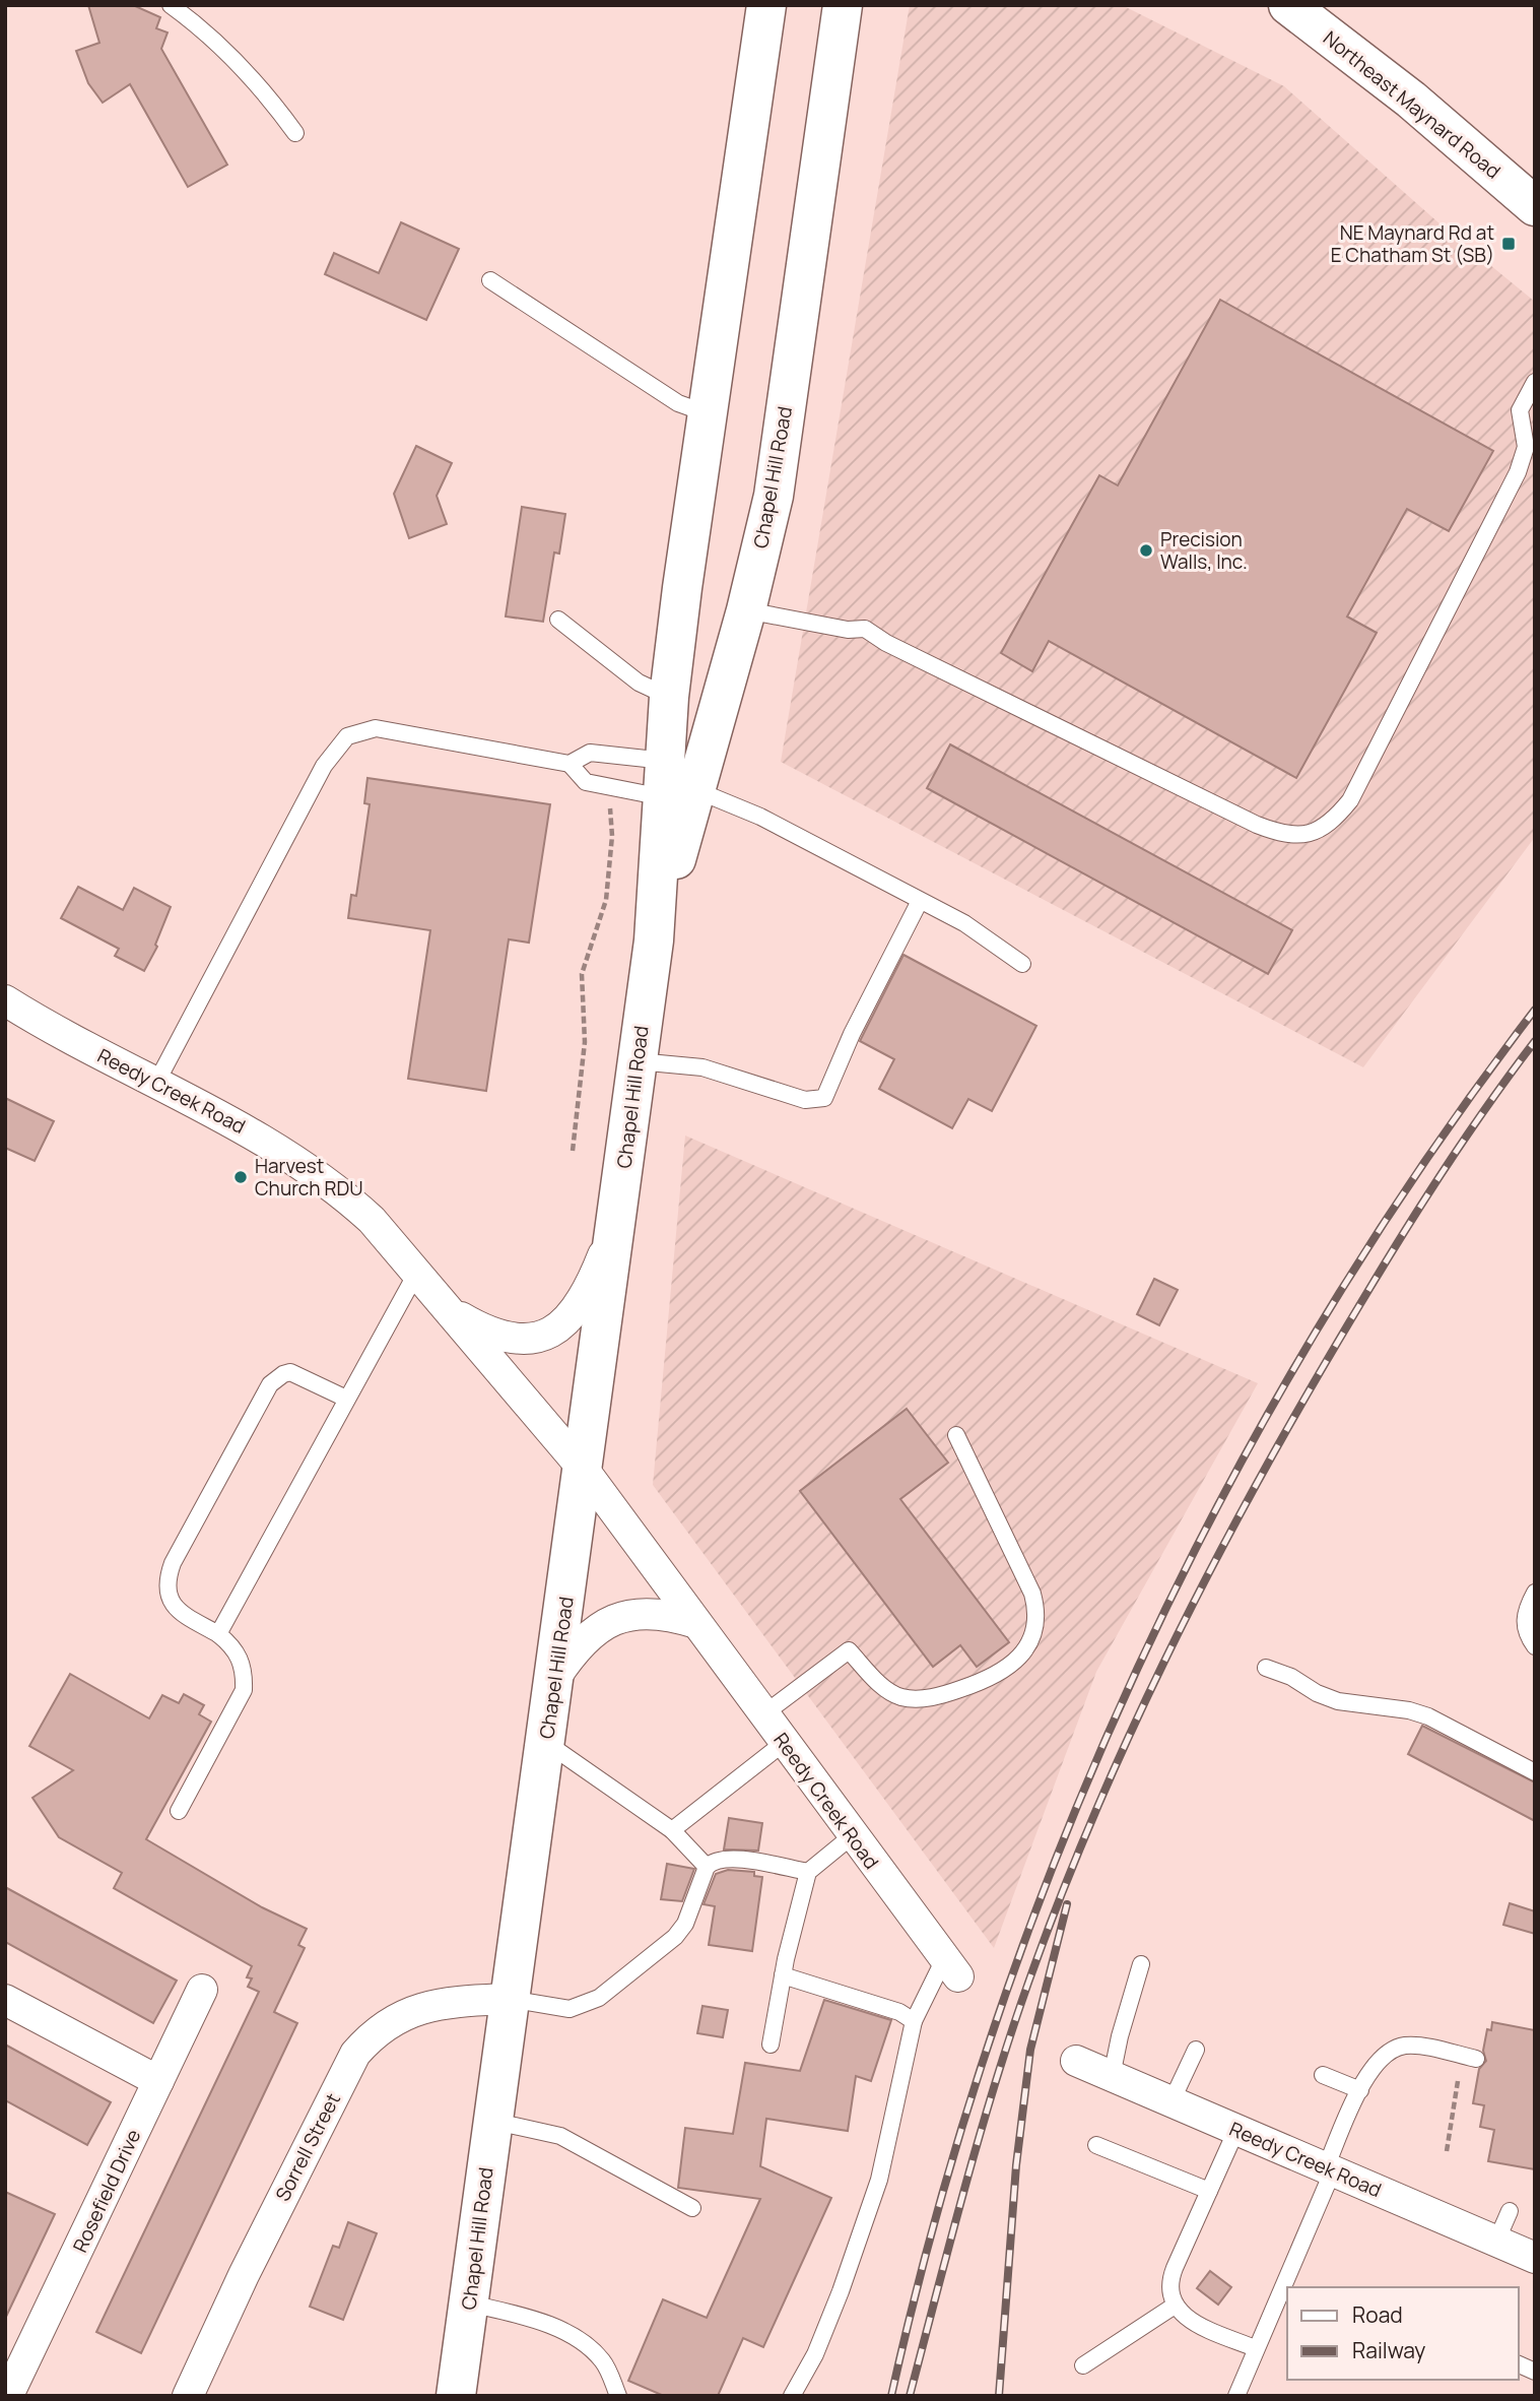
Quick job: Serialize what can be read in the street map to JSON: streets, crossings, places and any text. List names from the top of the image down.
{
  "streets": {
    "main road": ["Northeast Maynard Road", "Chapel Hill Road"],
    "street": ["Reedy Creek Road", "Sorrell Street", "Rosefield Drive"]
  },
  "crossings": [
    ["Chapel Hill Road", "Reedy Creek Road"],
    ["Chapel Hill Road", "Sorrell Street"]
  ],
  "places": {
    "transit": ["NE Maynard Rd at E Chatham St (SB)"],
    "other": ["Precision Walls, Inc.", "Harvest Church RDU"]
  },
  "legend": ["Road", "Railway"]
}
